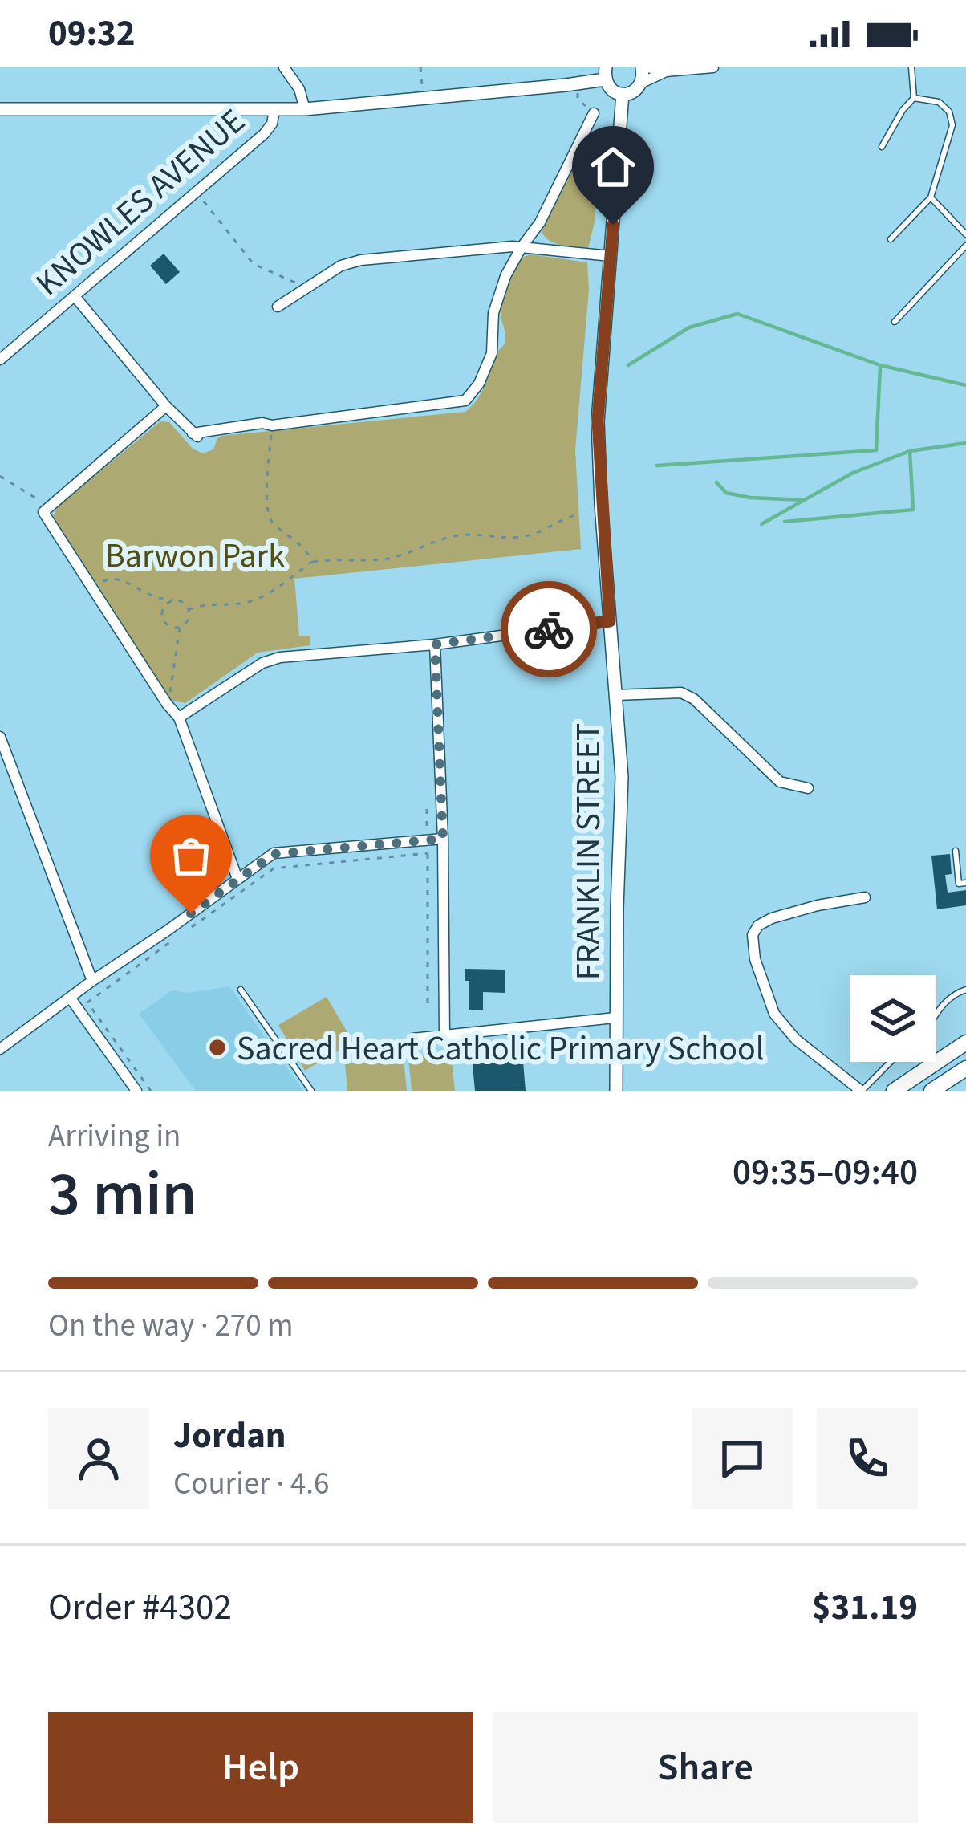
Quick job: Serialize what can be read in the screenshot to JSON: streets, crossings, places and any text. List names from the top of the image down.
{
  "streets": {
    "street": ["KNOWLES AVENUE", "FRANKLIN STREET"]
  },
  "parks": ["Barwon Park"],
  "places": ["Sacred Heart Catholic Primary School"],
  "page": {
    "status": "09:32",
    "heading": ["3 min", "Arriving in", "09:35–09:40"],
    "panel": [
      "Jordan",
      "Courier · 4.6",
      "Order #4302",
      "$31.19"
    ],
    "bar": "On the way · 270 m",
    "buttons": ["Help", "Share"]
  }
}
